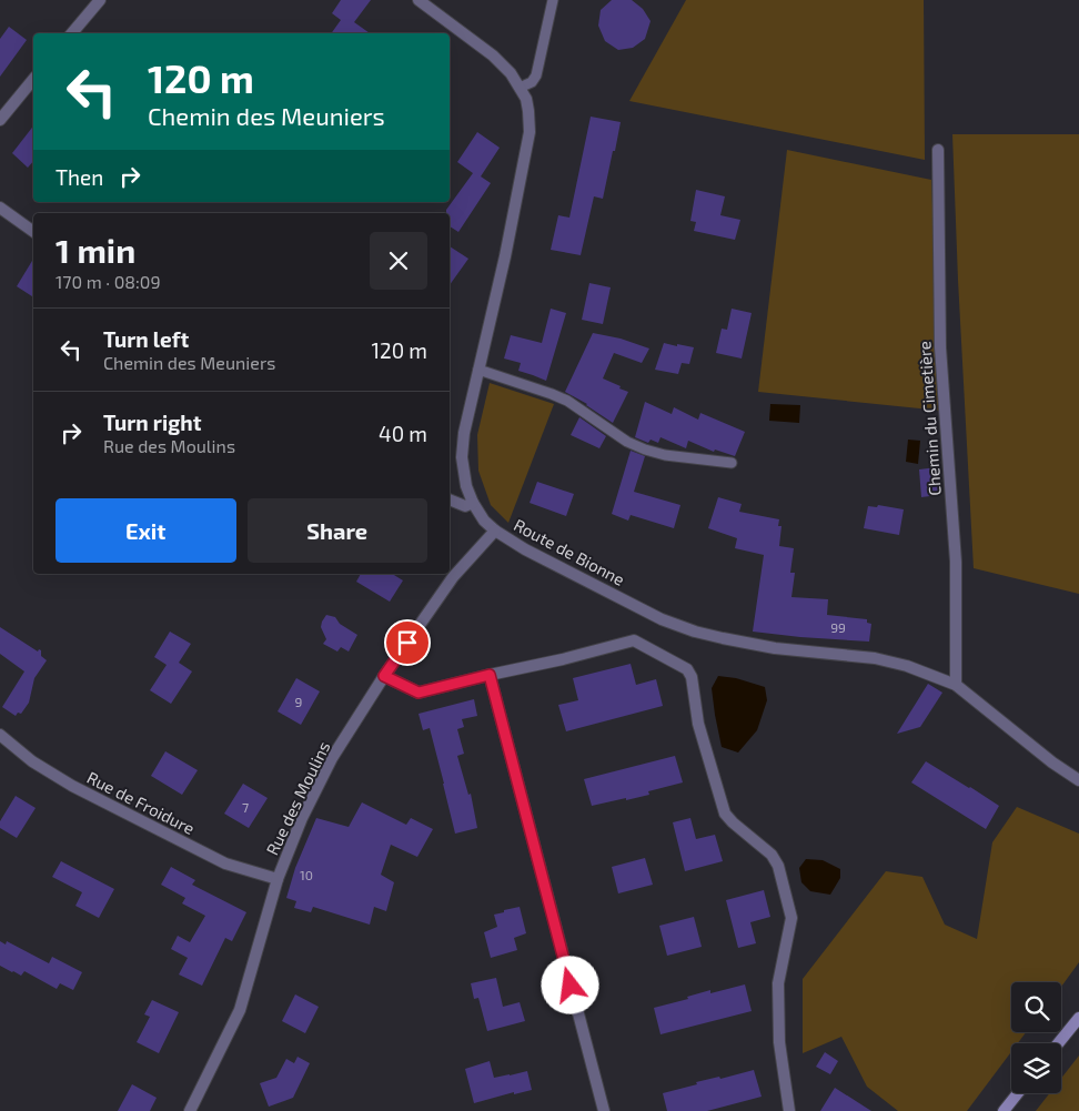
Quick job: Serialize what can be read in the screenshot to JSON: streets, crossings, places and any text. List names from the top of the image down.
{
  "streets": {
    "street": [
      "Chemin du Cimetière",
      "Route de Bionne",
      "Rue des Moulins",
      "Rue de Froidure"
    ]
  },
  "crossings": [
    ["Chemin du Cimetière", "Route de Bionne"],
    ["Route de Bionne", "Rue des Moulins"],
    ["Rue des Moulins", "Rue de Froidure"]
  ],
  "house_numbers": [
    "99",
    "9",
    "7",
    "10"
  ],
  "page": {
    "turn": ["120 m", "Chemin des Meuniers"],
    "then": "Then",
    "heading": ["1 min", "170 m · 08:09"],
    "list": [
      {
        "name": "Turn left",
        "note": "Chemin des Meuniers",
        "value": "120 m"
      },
      {
        "name": "Turn right",
        "note": "Rue des Moulins",
        "value": "40 m"
      }
    ],
    "buttons": ["Exit", "Share"]
  }
}
